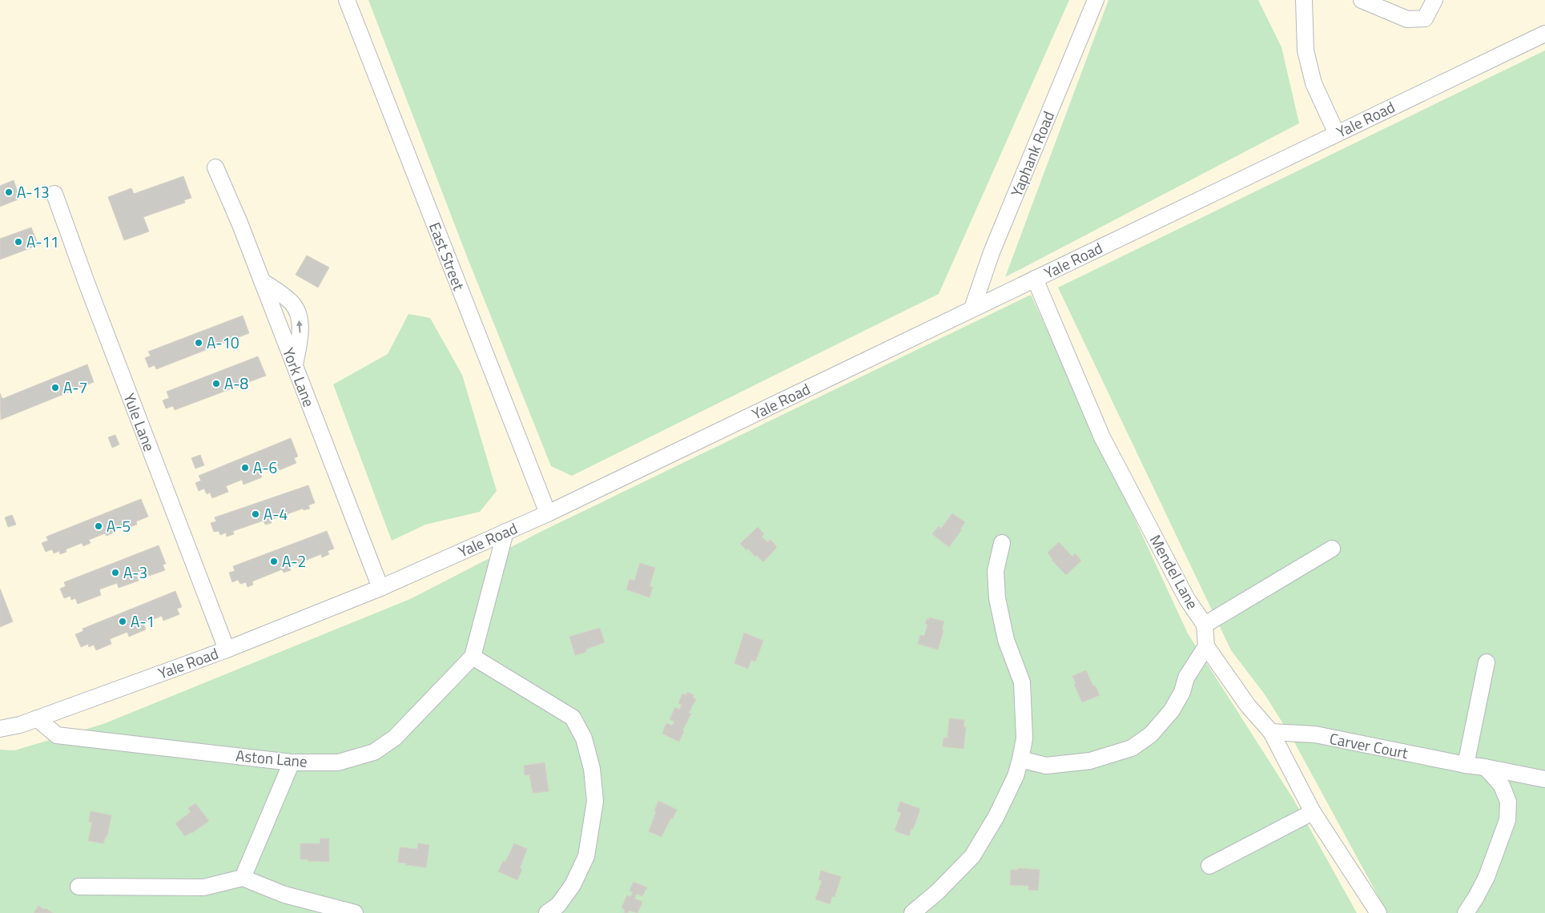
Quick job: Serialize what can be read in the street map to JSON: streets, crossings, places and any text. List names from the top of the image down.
{
  "streets": {
    "street": [
      "Yale Road",
      "Yaphank Road",
      "East Street",
      "York Lane",
      "Yule Lane",
      "Mendel Lane",
      "Carver Court",
      "Aston Lane"
    ]
  },
  "crossings": [
    ["Yale Road", "Yaphank Road"],
    ["Yale Road", "East Street"],
    ["Yale Road", "York Lane"],
    ["Yale Road", "Yule Lane"],
    ["Yale Road", "Mendel Lane"],
    ["Yale Road", "Aston Lane"]
  ],
  "places": [
    "A-13",
    "A-11",
    "A-10",
    "A-8",
    "A-7",
    "A-6",
    "A-4",
    "A-5",
    "A-2",
    "A-3",
    "A-1"
  ]
}
